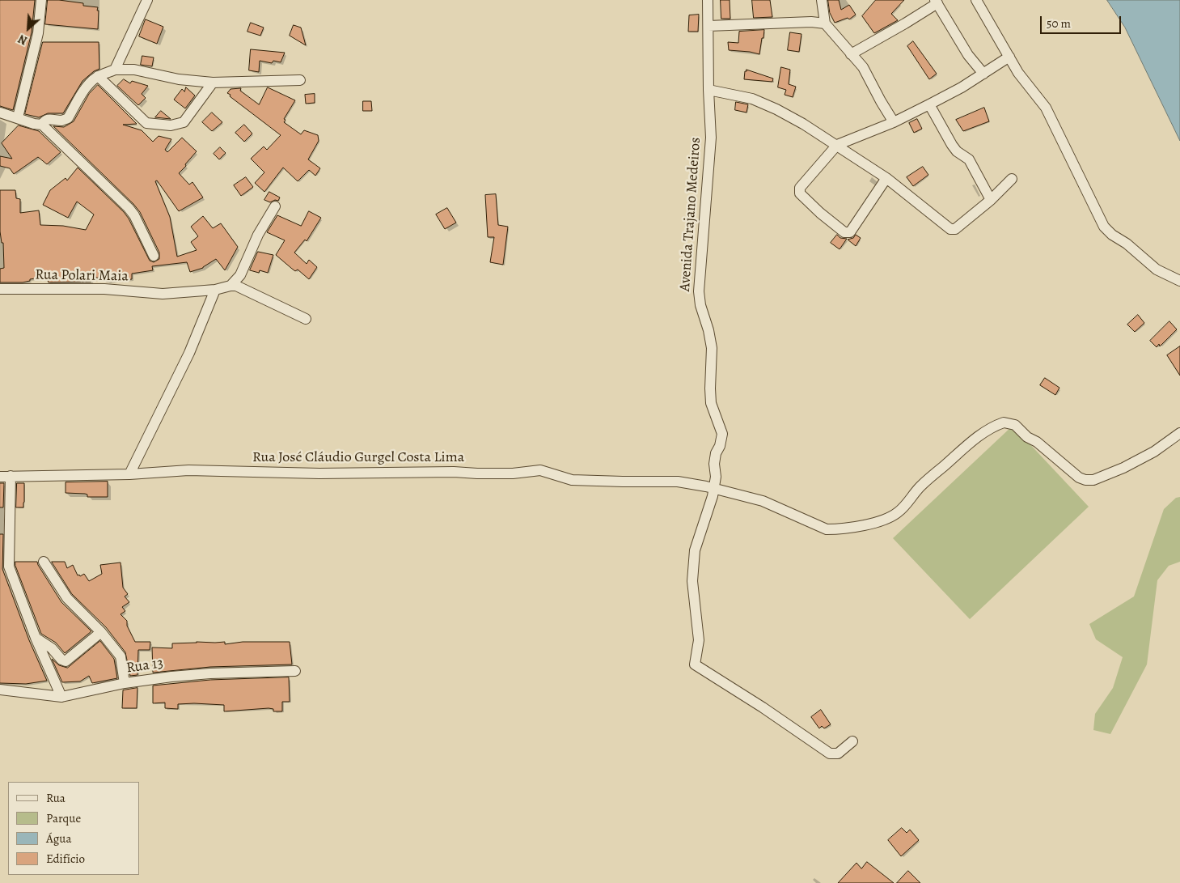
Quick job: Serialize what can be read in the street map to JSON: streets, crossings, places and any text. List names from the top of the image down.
{
  "streets": {
    "street": [
      "Avenida Trajano Medeiros",
      "Rua Polari Maia",
      "Rua José Cláudio Gurgel Costa Lima",
      "Rua 13"
    ]
  },
  "crossings": [
    ["Avenida Trajano Medeiros", "Rua José Cláudio Gurgel Costa Lima"]
  ],
  "legend": [
    "Rua",
    "Parque",
    "Água",
    "Edifício"
  ],
  "scale_bar": "50 m",
  "north": "bottom left"
}
